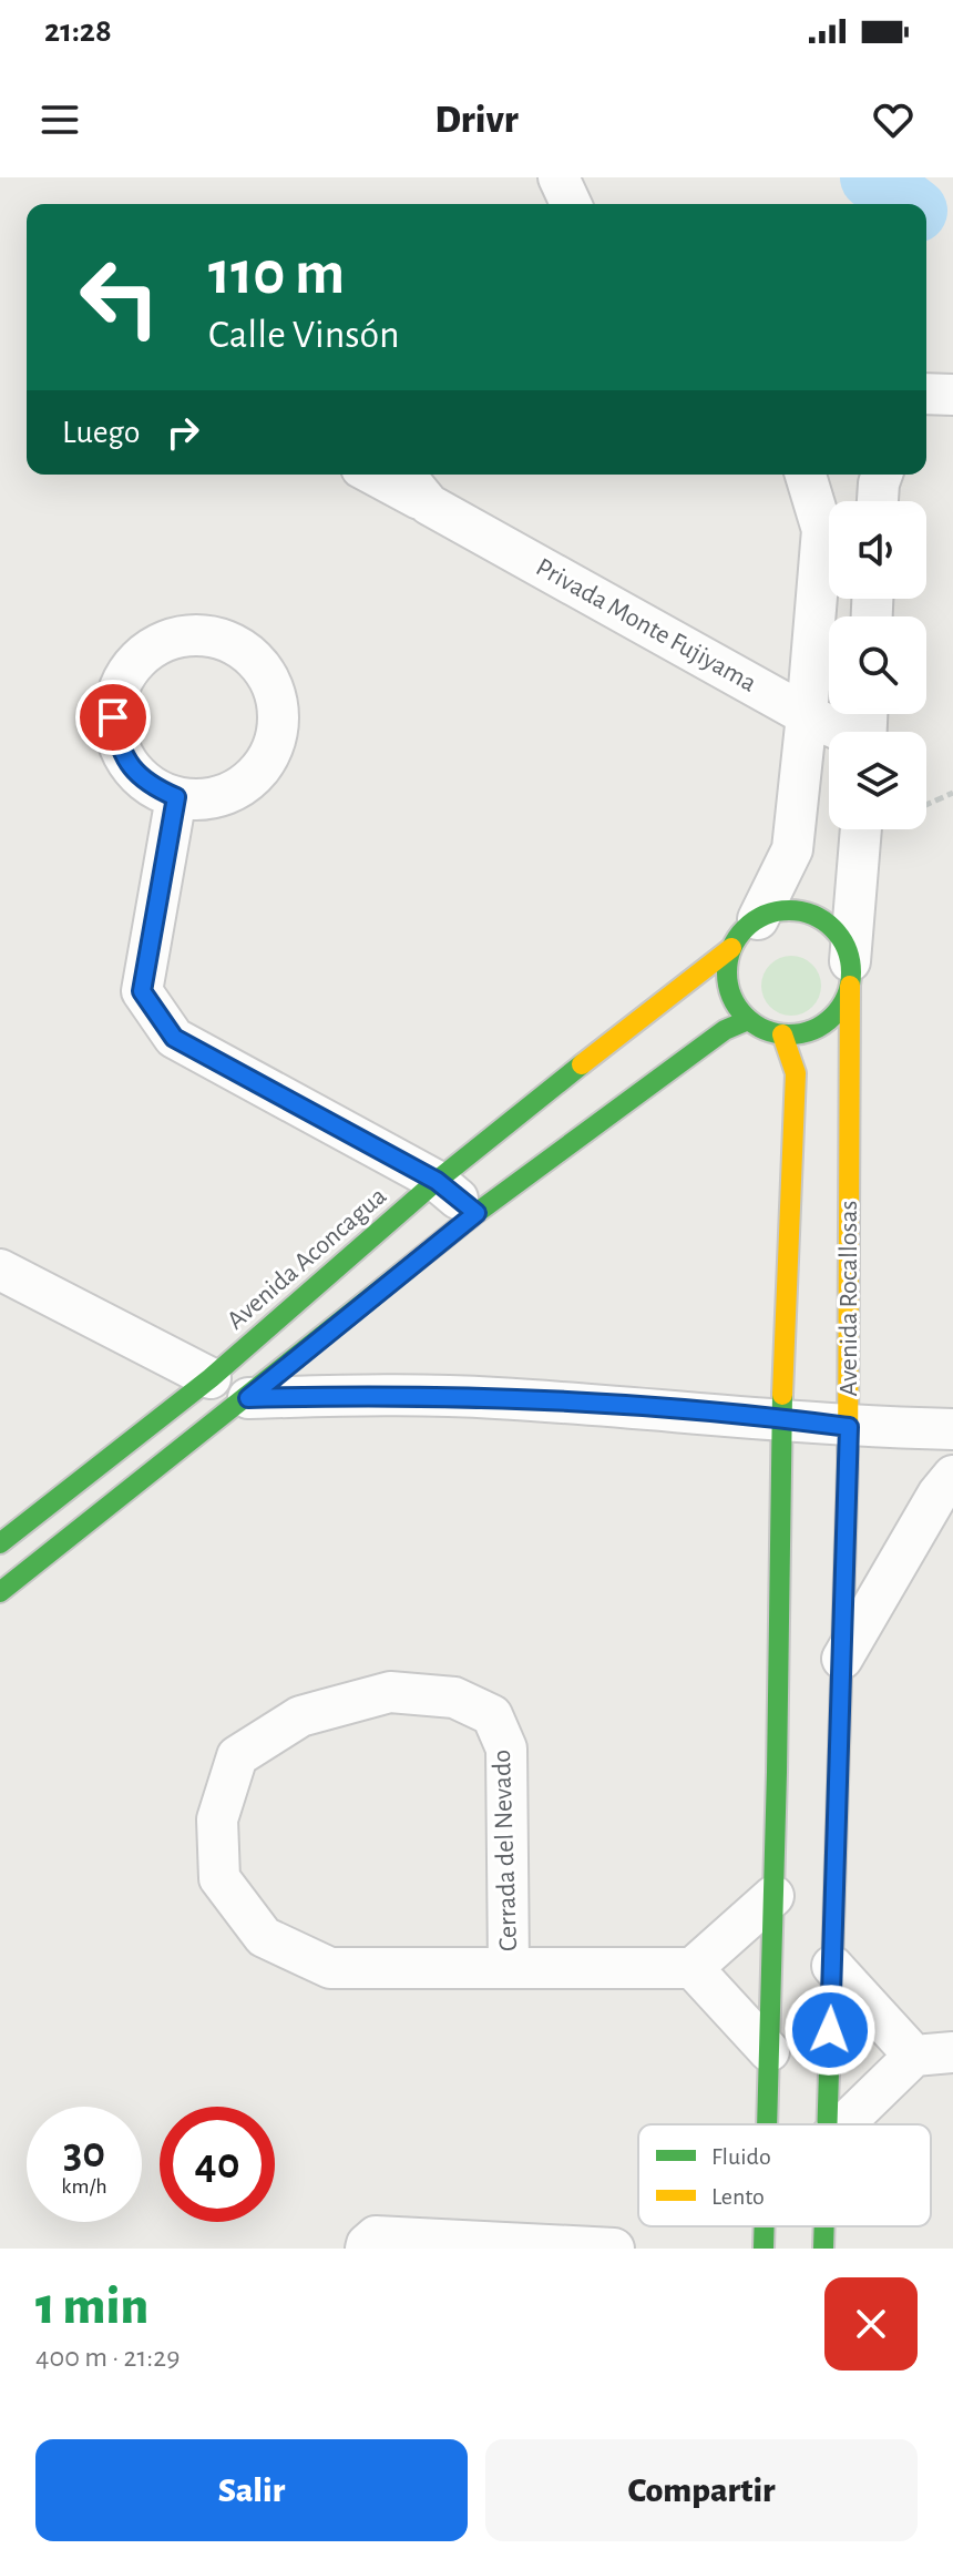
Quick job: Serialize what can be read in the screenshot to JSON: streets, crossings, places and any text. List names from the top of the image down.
{
  "streets": {
    "street": [
      "Privada Monte Fujiyama",
      "Avenida Aconcagua",
      "Avenida Rocallosas",
      "Cerrada del Nevado"
    ]
  },
  "crossings": [
    ["Avenida Aconcagua", "Avenida Rocallosas"]
  ],
  "legend": ["Fluido", "Lento"],
  "page": {
    "status": "21:28",
    "header": "Drivr",
    "turn": ["110 m", "Calle Vinsón"],
    "then": "Luego",
    "speed": "30 km/h",
    "limit": "40",
    "heading": ["1 min", "400 m · 21:29"],
    "buttons": ["Salir", "Compartir"]
  }
}
